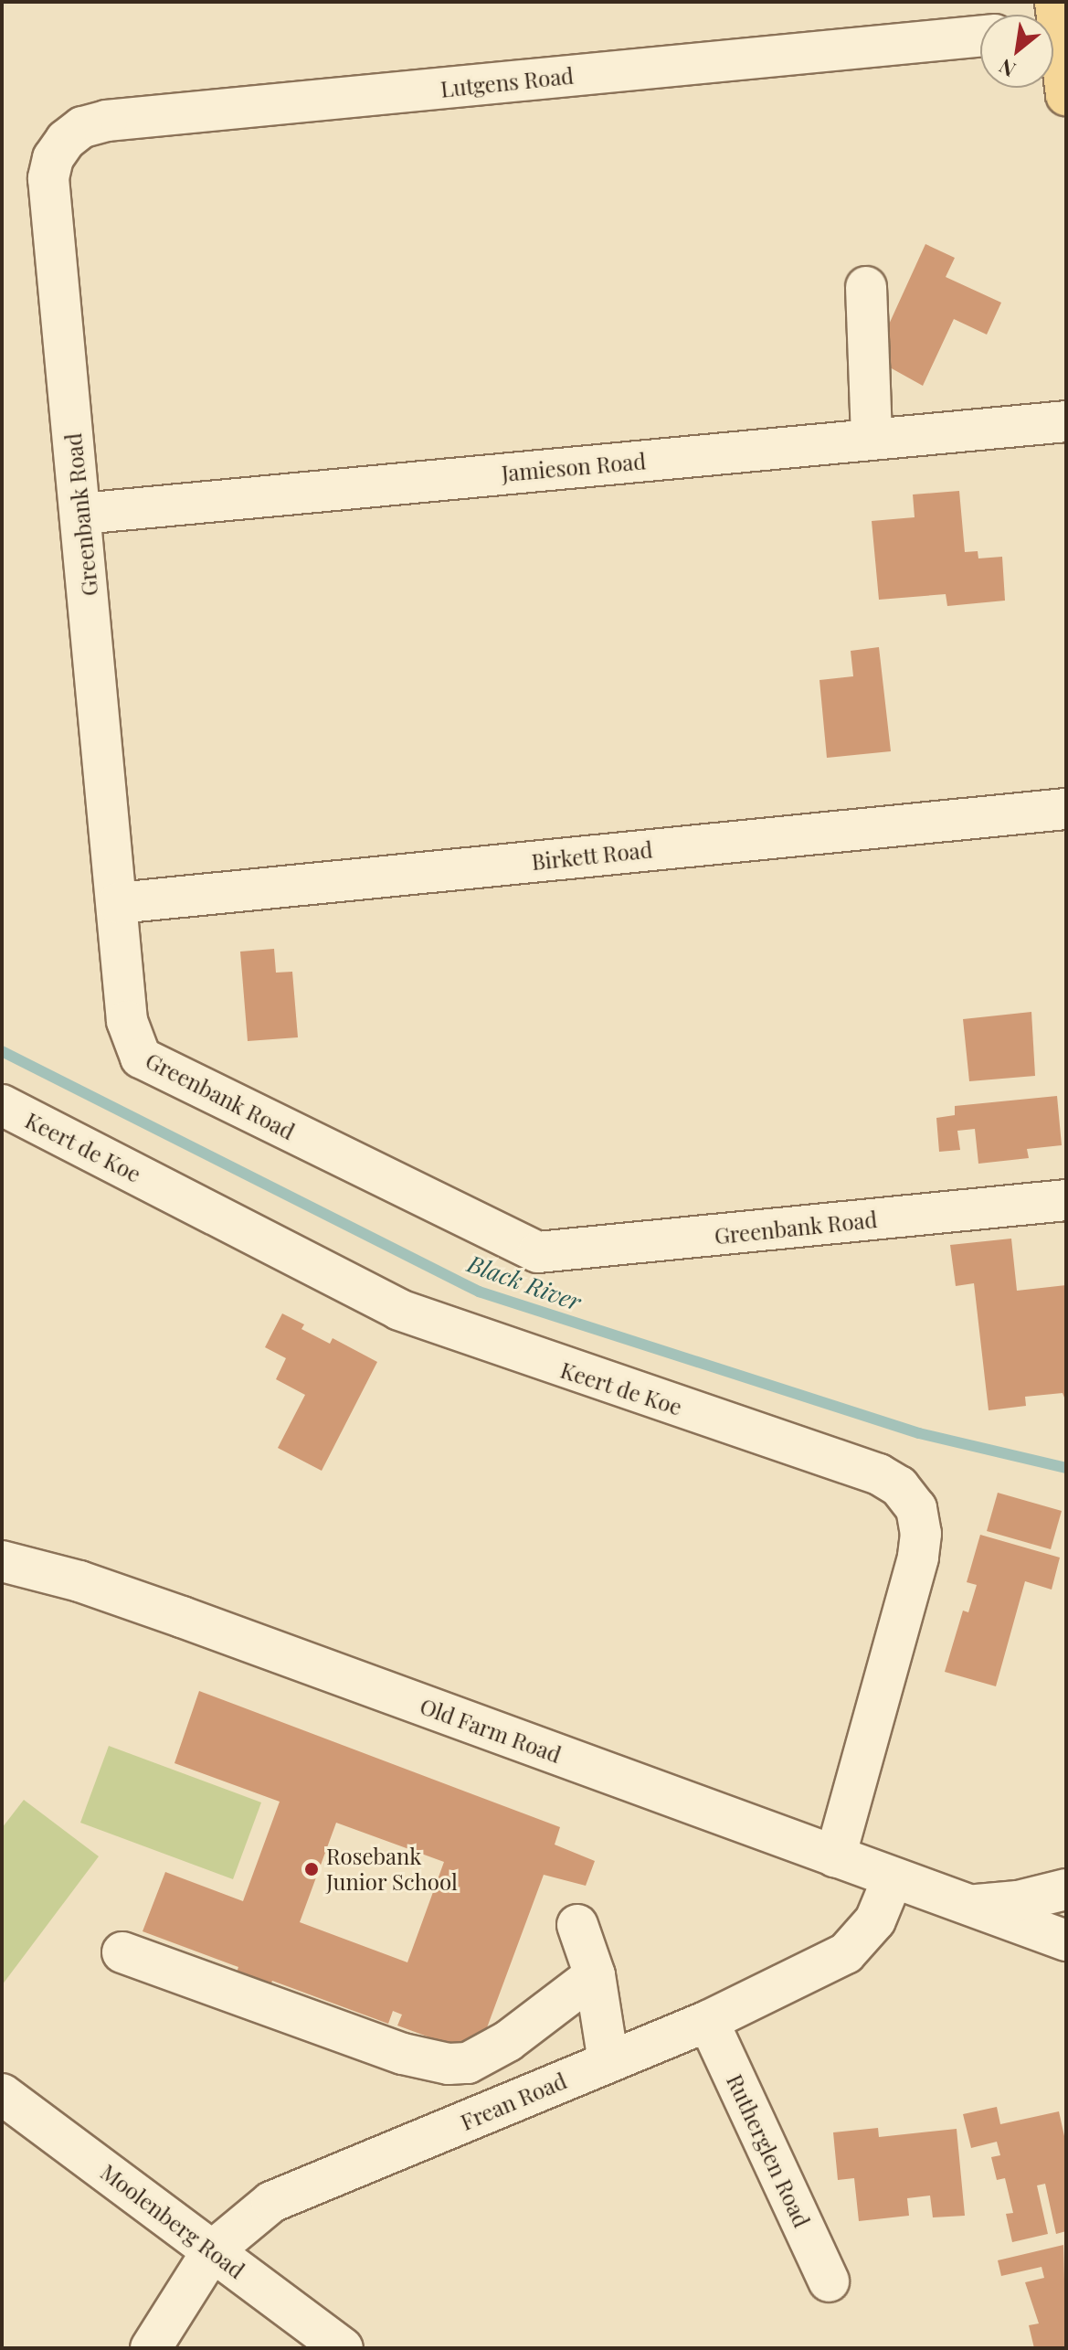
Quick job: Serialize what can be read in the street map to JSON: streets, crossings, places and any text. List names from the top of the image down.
{
  "streets": {
    "street": [
      "Lutgens Road",
      "Jamieson Road",
      "Greenbank Road",
      "Birkett Road",
      "Keert de Koe",
      "Old Farm Road",
      "Frean Road",
      "Rutherglen Road",
      "Moolenberg Road"
    ]
  },
  "crossings": [
    ["Lutgens Road", "Greenbank Road"],
    ["Jamieson Road", "Greenbank Road"],
    ["Greenbank Road", "Birkett Road"],
    ["Keert de Koe", "Old Farm Road"],
    ["Old Farm Road", "Frean Road"],
    ["Frean Road", "Rutherglen Road"],
    ["Frean Road", "Moolenberg Road"]
  ],
  "water": ["Black River"],
  "places": ["Rosebank Junior School"],
  "north": "bottom left"
}
